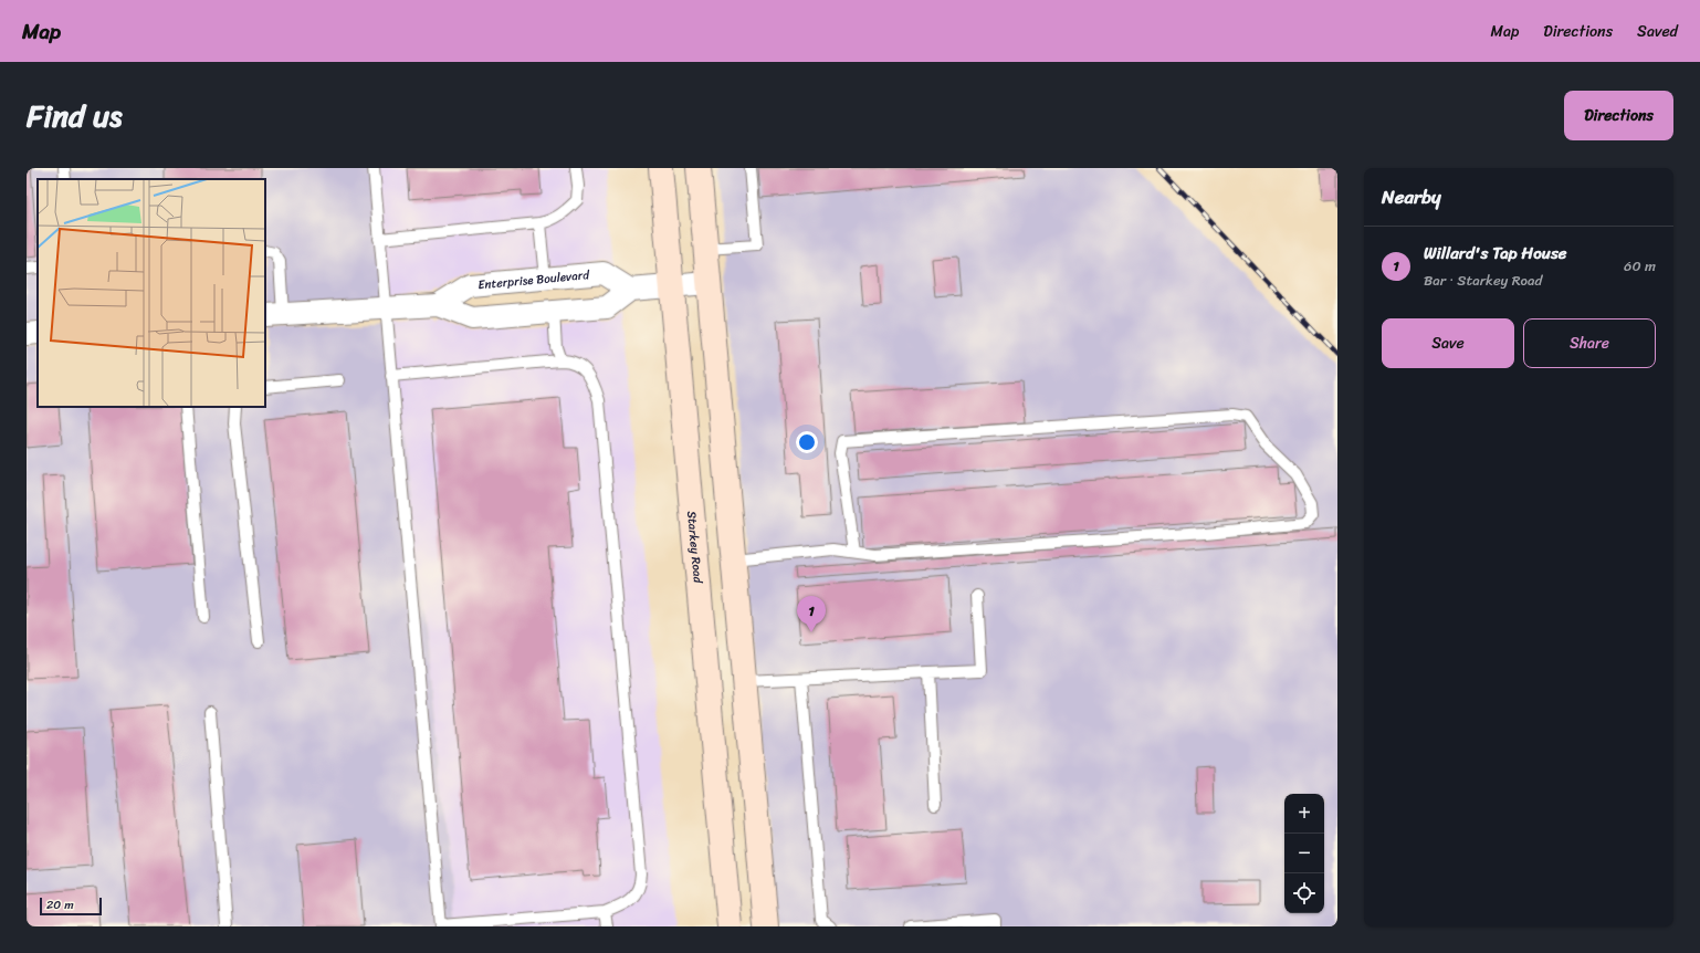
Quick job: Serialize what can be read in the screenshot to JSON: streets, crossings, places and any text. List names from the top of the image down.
{
  "streets": {
    "main road": ["Starkey Road"],
    "street": ["Enterprise Boulevard"]
  },
  "scale_bar": "20 m",
  "page": {
    "header": "Map",
    "nav": ["Map", "Directions", "Saved"],
    "title": "Find us",
    "buttons": [
      "Directions",
      ["Save", "Share"]
    ],
    "heading": "Nearby",
    "list": [
      {
        "mark": "1",
        "name": "Willard's Tap House",
        "note": "Bar · Starkey Road",
        "value": "60 m"
      }
    ],
    "pins": "1",
    "map_buttons": ["+", "−"],
    "scale": "20 m"
  }
}
